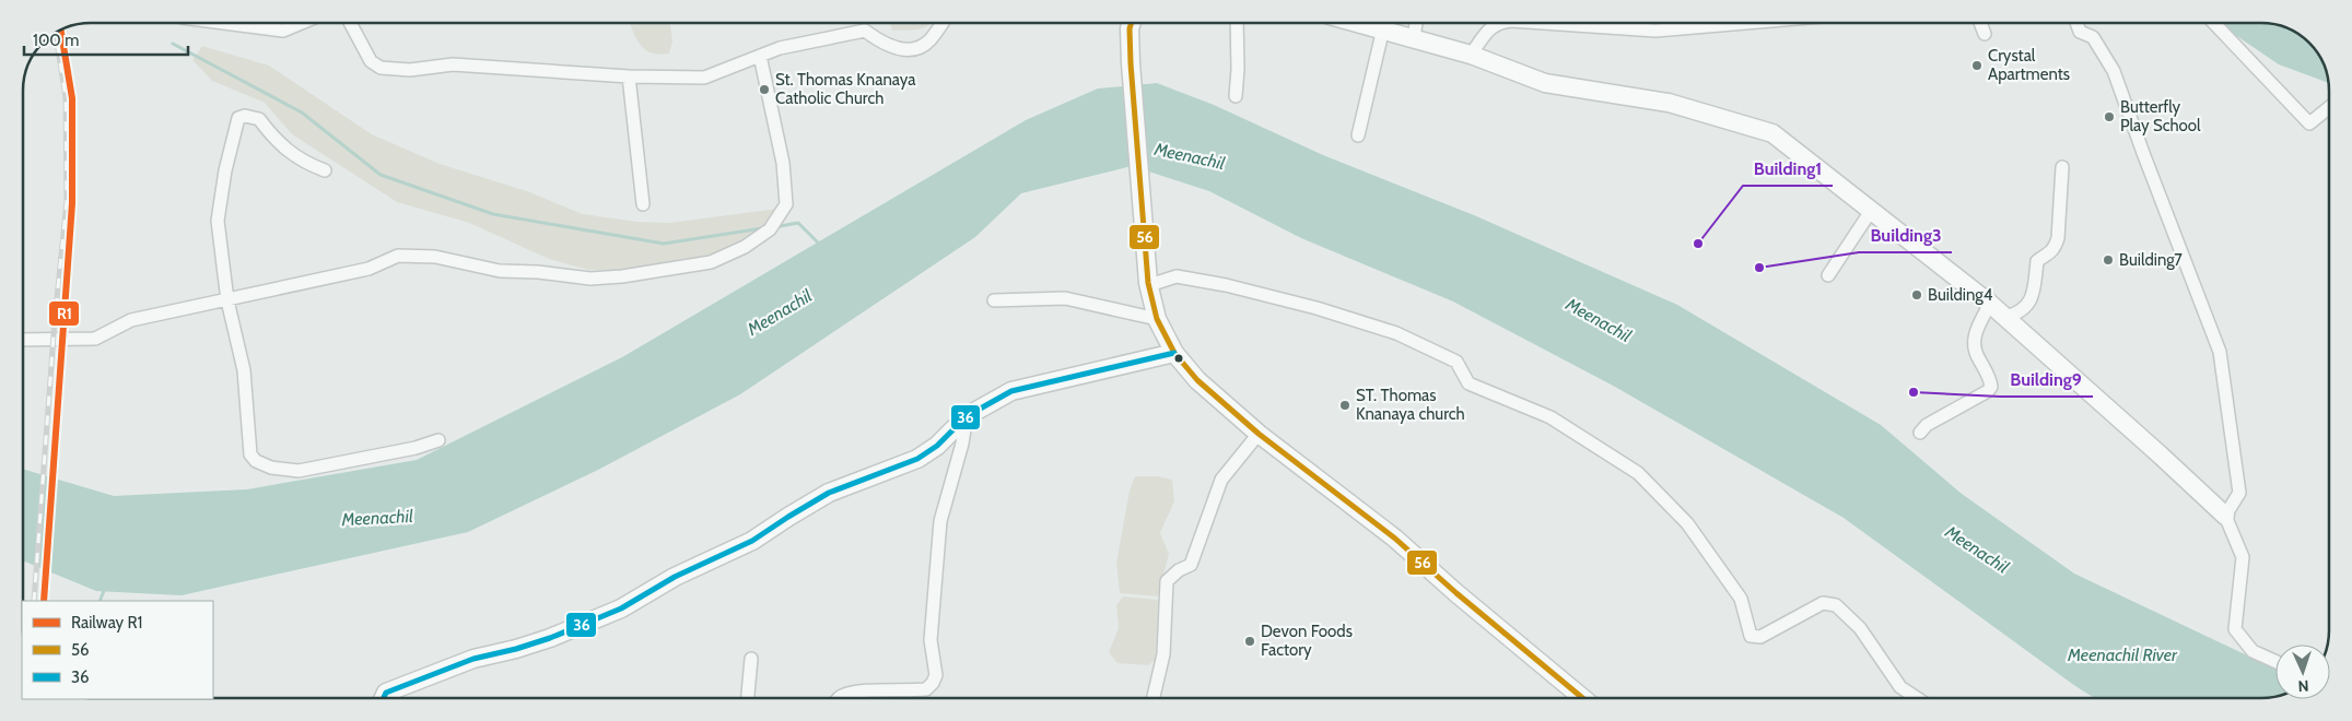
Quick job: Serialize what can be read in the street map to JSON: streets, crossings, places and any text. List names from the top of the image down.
{
  "water": ["Meenachil", "Meenachil River"],
  "places": [
    "Crystal Apartments",
    "St. Thomas Knanaya Catholic Church",
    "Butterfly Play School",
    "Building1",
    "Building7",
    "Building3",
    "Building4",
    "Building9",
    "ST. Thomas Knanaya church",
    "Devon Foods Factory"
  ],
  "lines": ["transit line 56", "rail line R1", "transit line 36"],
  "legend": ["Railway R1", "56", "36"],
  "scale_bar": "100 m",
  "north": "bottom"
}
